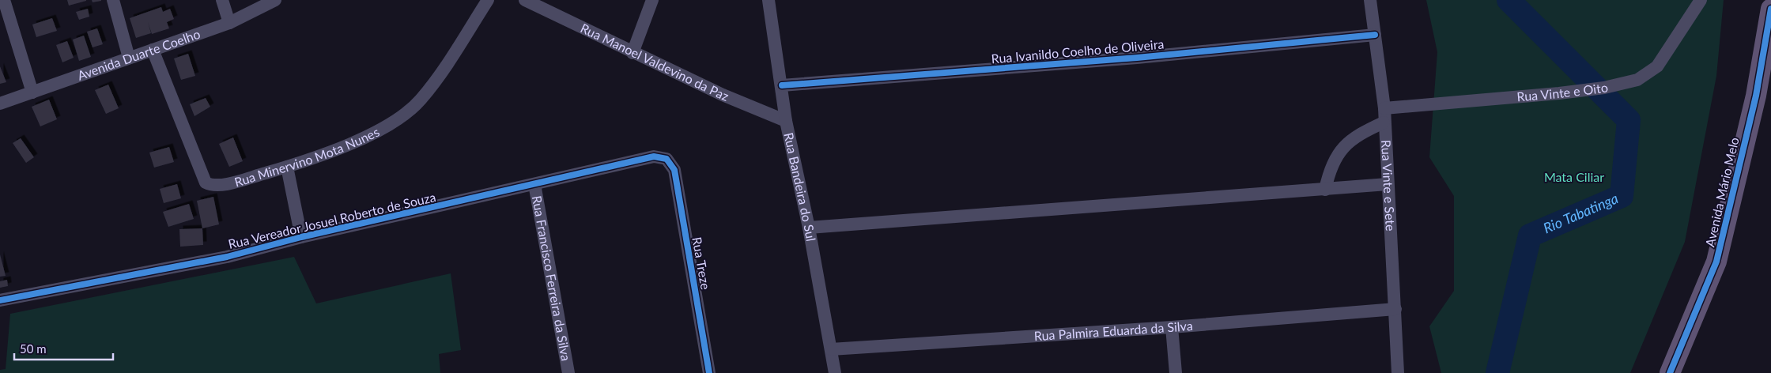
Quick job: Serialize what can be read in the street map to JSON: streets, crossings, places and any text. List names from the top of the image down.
{
  "streets": {
    "main road": ["Avenida Mário Melo"],
    "street": [
      "Rua Ivanildo Coelho de Oliveira",
      "Avenida Duarte Coelho",
      "Rua Manoel Valdevino da Paz",
      "Rua Vinte e Oito",
      "Rua Minervino Mota Nunes",
      "Rua Bandeira do Sul",
      "Rua Vinte e Sete",
      "Rua Vereador Josuel Roberto de Souza",
      "Rua Treze",
      "Rua Francisco Ferreira da Silva",
      "Rua Palmira Eduarda da Silva"
    ]
  },
  "crossings": [
    ["Rua Ivanildo Coelho de Oliveira", "Rua Bandeira do Sul"],
    ["Rua Ivanildo Coelho de Oliveira", "Rua Vinte e Sete"],
    ["Avenida Duarte Coelho", "Rua Minervino Mota Nunes"],
    ["Rua Manoel Valdevino da Paz", "Rua Bandeira do Sul"],
    ["Rua Vinte e Oito", "Rua Vinte e Sete"],
    ["Rua Bandeira do Sul", "Rua Palmira Eduarda da Silva"],
    ["Rua Vinte e Sete", "Rua Palmira Eduarda da Silva"],
    ["Rua Vereador Josuel Roberto de Souza", "Rua Treze"],
    ["Rua Vereador Josuel Roberto de Souza", "Rua Francisco Ferreira da Silva"]
  ],
  "water": ["Rio Tabatinga"],
  "parks": ["Mata Ciliar"],
  "scale_bar": "50 m"
}
